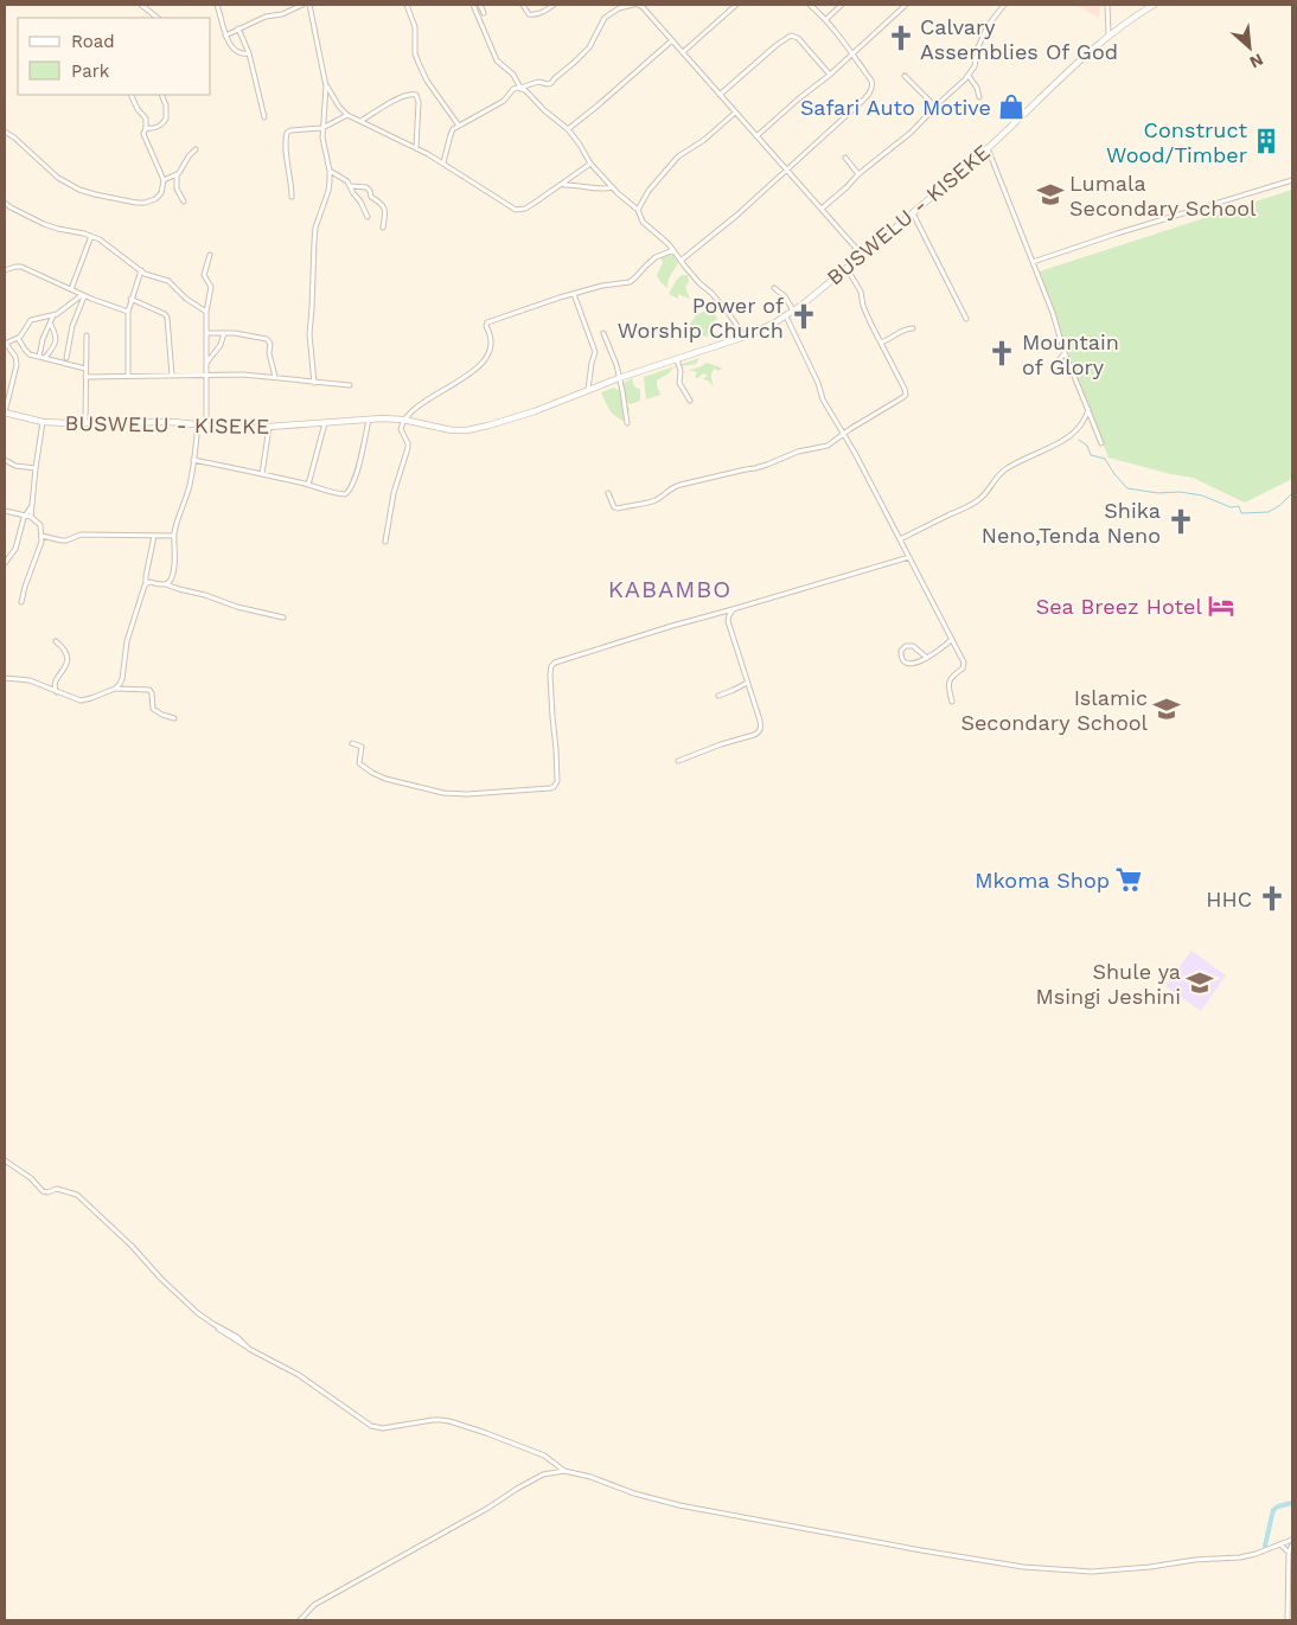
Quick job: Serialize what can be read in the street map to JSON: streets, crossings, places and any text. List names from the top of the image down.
{
  "streets": {
    "main road": ["BUSWELU - KISEKE"]
  },
  "districts": ["KABAMBO"],
  "places": {
    "church": [
      "Calvary Assemblies Of God",
      "Power of Worship Church",
      "Mountain of Glory",
      "Shika Neno,Tenda Neno",
      "HHC"
    ],
    "shop": ["Safari Auto Motive"],
    "building": ["Construct Wood/Timber"],
    "school or university": ["Lumala Secondary School", "Islamic Secondary School", "Shule ya Msingi Jeshini"],
    "hotel": ["Sea Breez Hotel"],
    "supermarket": ["Mkoma Shop"]
  },
  "legend": ["Road", "Park"],
  "north": "bottom right"
}
